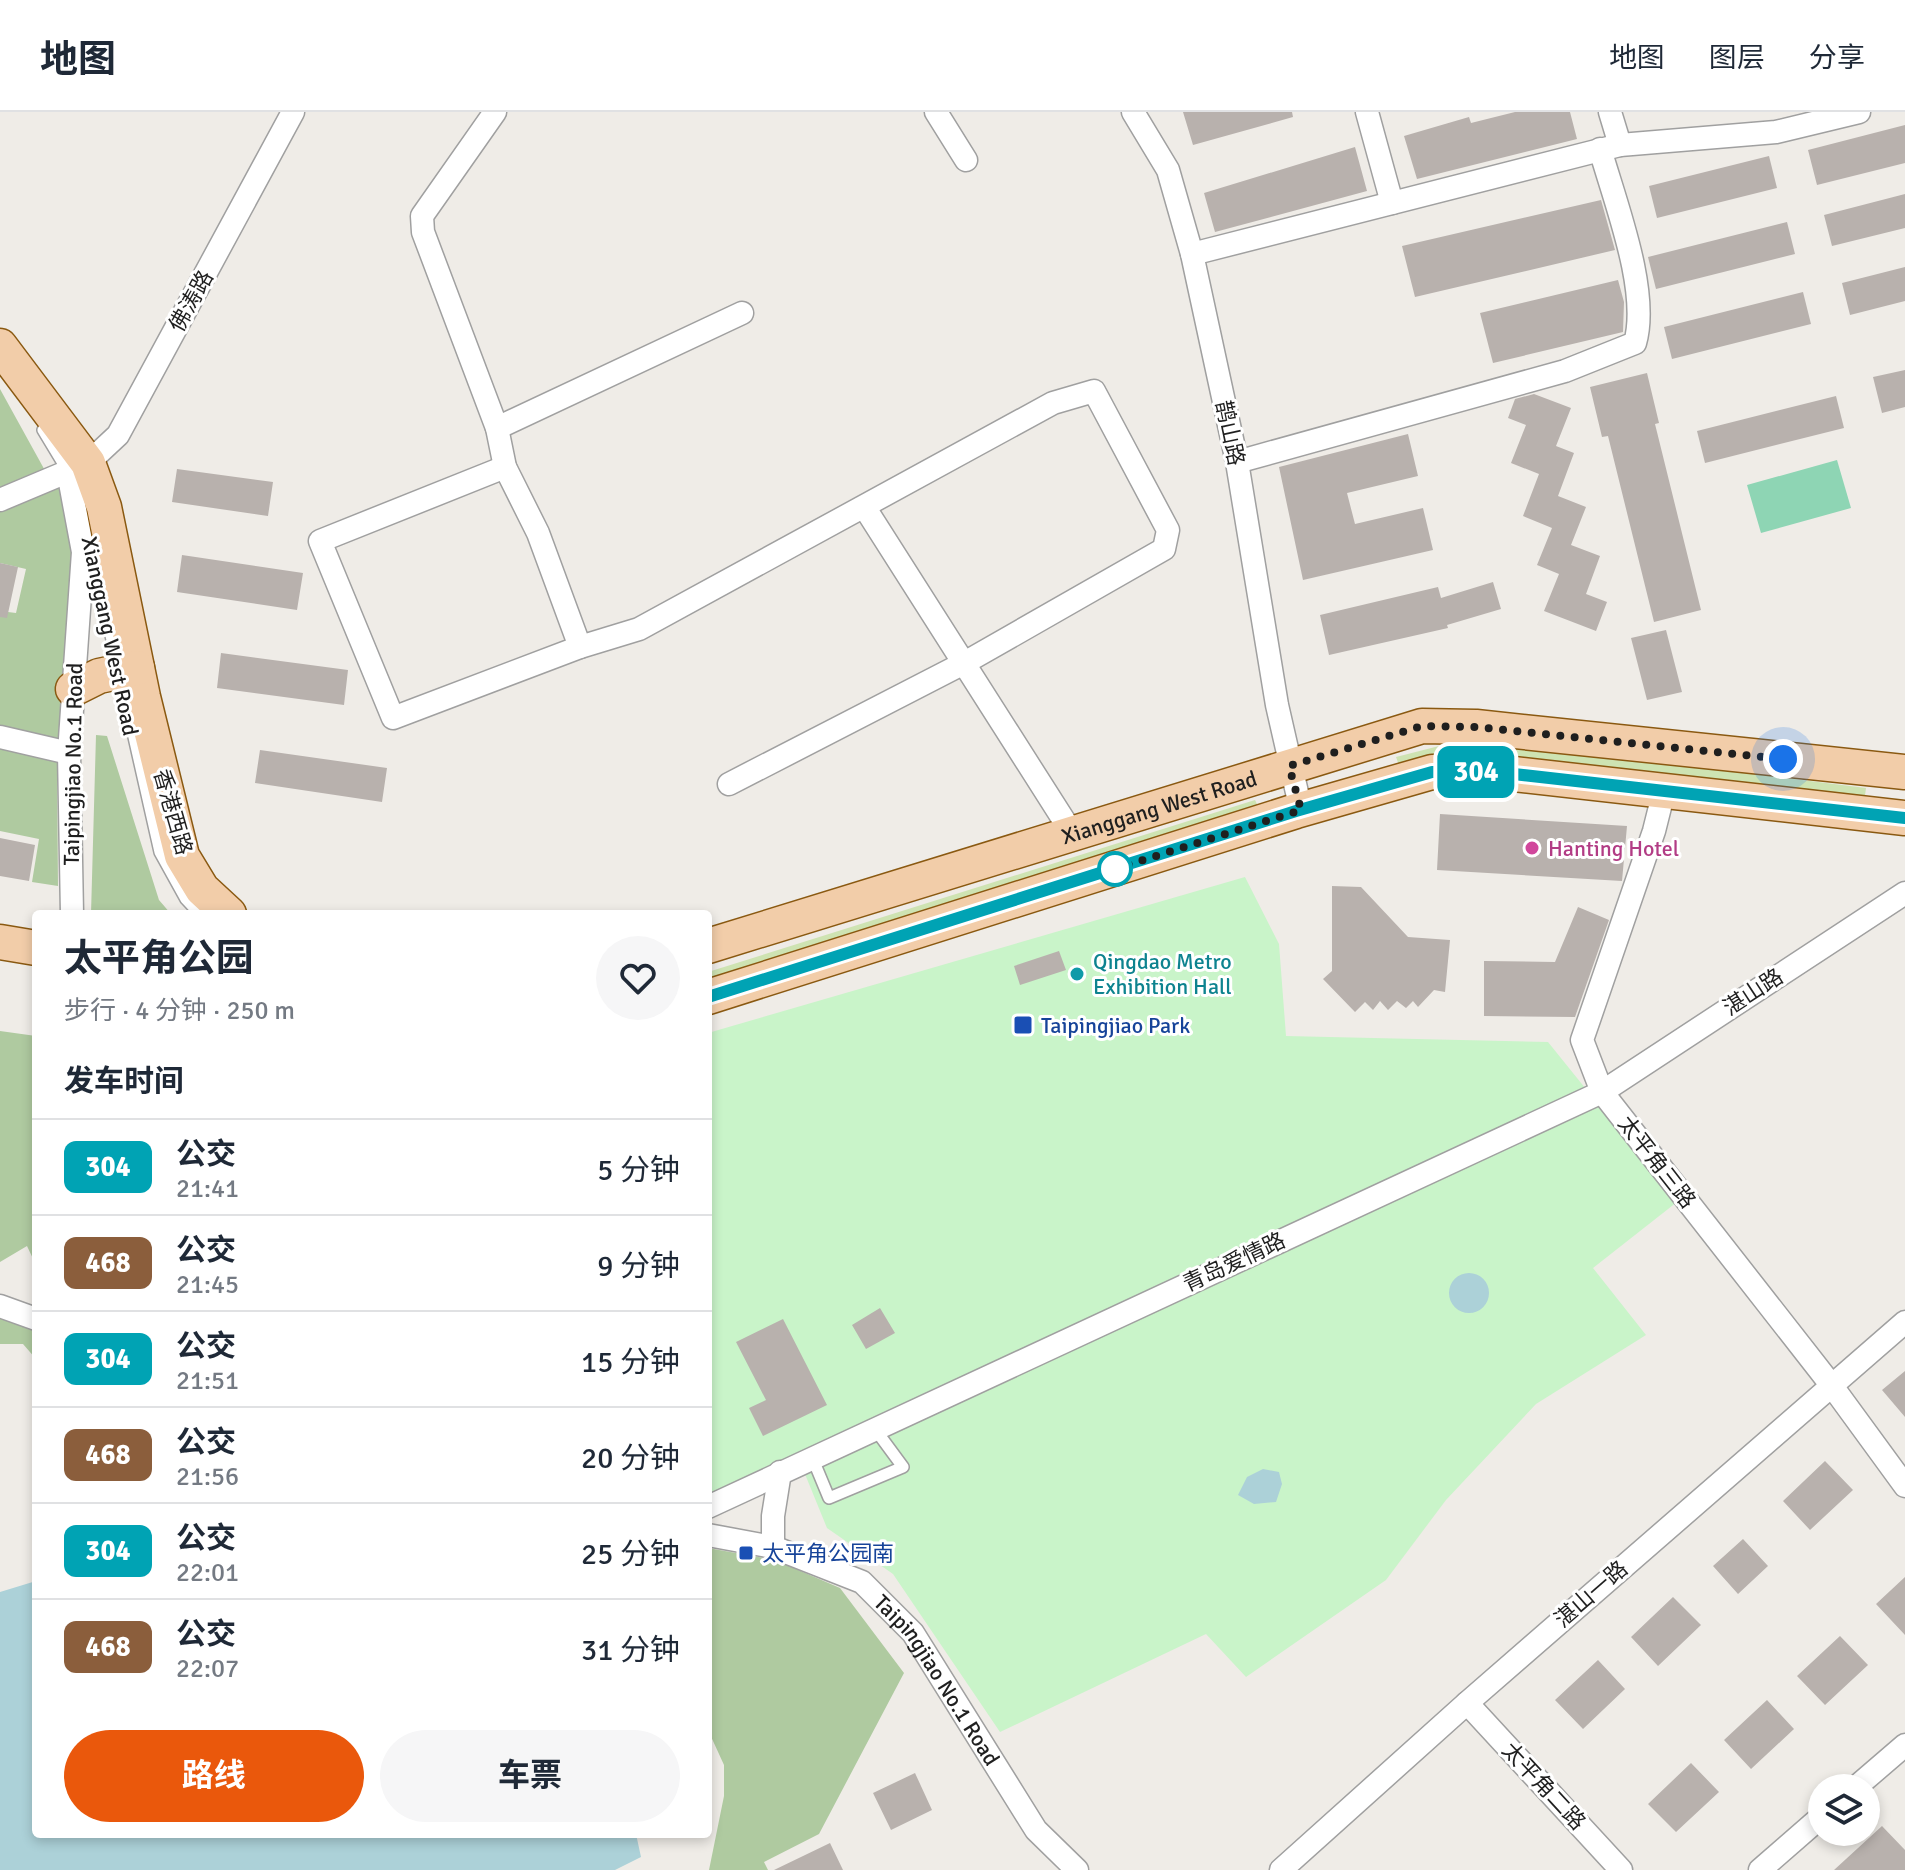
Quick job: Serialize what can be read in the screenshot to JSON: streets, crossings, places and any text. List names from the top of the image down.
{
  "streets": {
    "main road": ["Xianggang West Road", "香港西路"],
    "street": [
      "佛涛路",
      "鹊山路",
      "Taipingjiao No.1 Road",
      "湛山路",
      "太平角三路",
      "青岛爱情路",
      "湛山一路",
      "太平角二路"
    ]
  },
  "crossings": [
    ["佛涛路", "Taipingjiao No.1 Road"],
    ["佛涛路", "香港西路"],
    ["鹊山路", "Xianggang West Road"],
    ["Xianggang West Road", "香港西路"],
    ["Xianggang West Road", "太平角三路"],
    ["Taipingjiao No.1 Road", "香港西路"],
    ["湛山路", "太平角三路"],
    ["湛山路", "青岛爱情路"],
    ["太平角三路", "青岛爱情路"],
    ["太平角三路", "湛山一路"],
    ["湛山一路", "太平角二路"]
  ],
  "places": {
    "other": ["Hanting Hotel", "Qingdao Metro Exhibition Hall"],
    "transit": ["Taipingjiao Park", "太平角公园南"]
  },
  "lines": ["bus line 304"],
  "page": {
    "header": "地图",
    "nav": ["地图", "图层", "分享"],
    "on_map": "304",
    "heading": [
      ["太平角公园", "步行 · 4 分钟 · 250 m"],
      "发车时间"
    ],
    "list": [
      {
        "mark": "304",
        "name": "公交",
        "note": "21:41",
        "value": "5 分钟"
      },
      {
        "mark": "468",
        "name": "公交",
        "note": "21:45",
        "value": "9 分钟"
      },
      {
        "mark": "304",
        "name": "公交",
        "note": "21:51",
        "value": "15 分钟"
      },
      {
        "mark": "468",
        "name": "公交",
        "note": "21:56",
        "value": "20 分钟"
      },
      {
        "mark": "304",
        "name": "公交",
        "note": "22:01",
        "value": "25 分钟"
      },
      {
        "mark": "468",
        "name": "公交",
        "note": "22:07",
        "value": "31 分钟"
      }
    ],
    "buttons": ["路线", "车票"]
  }
}
